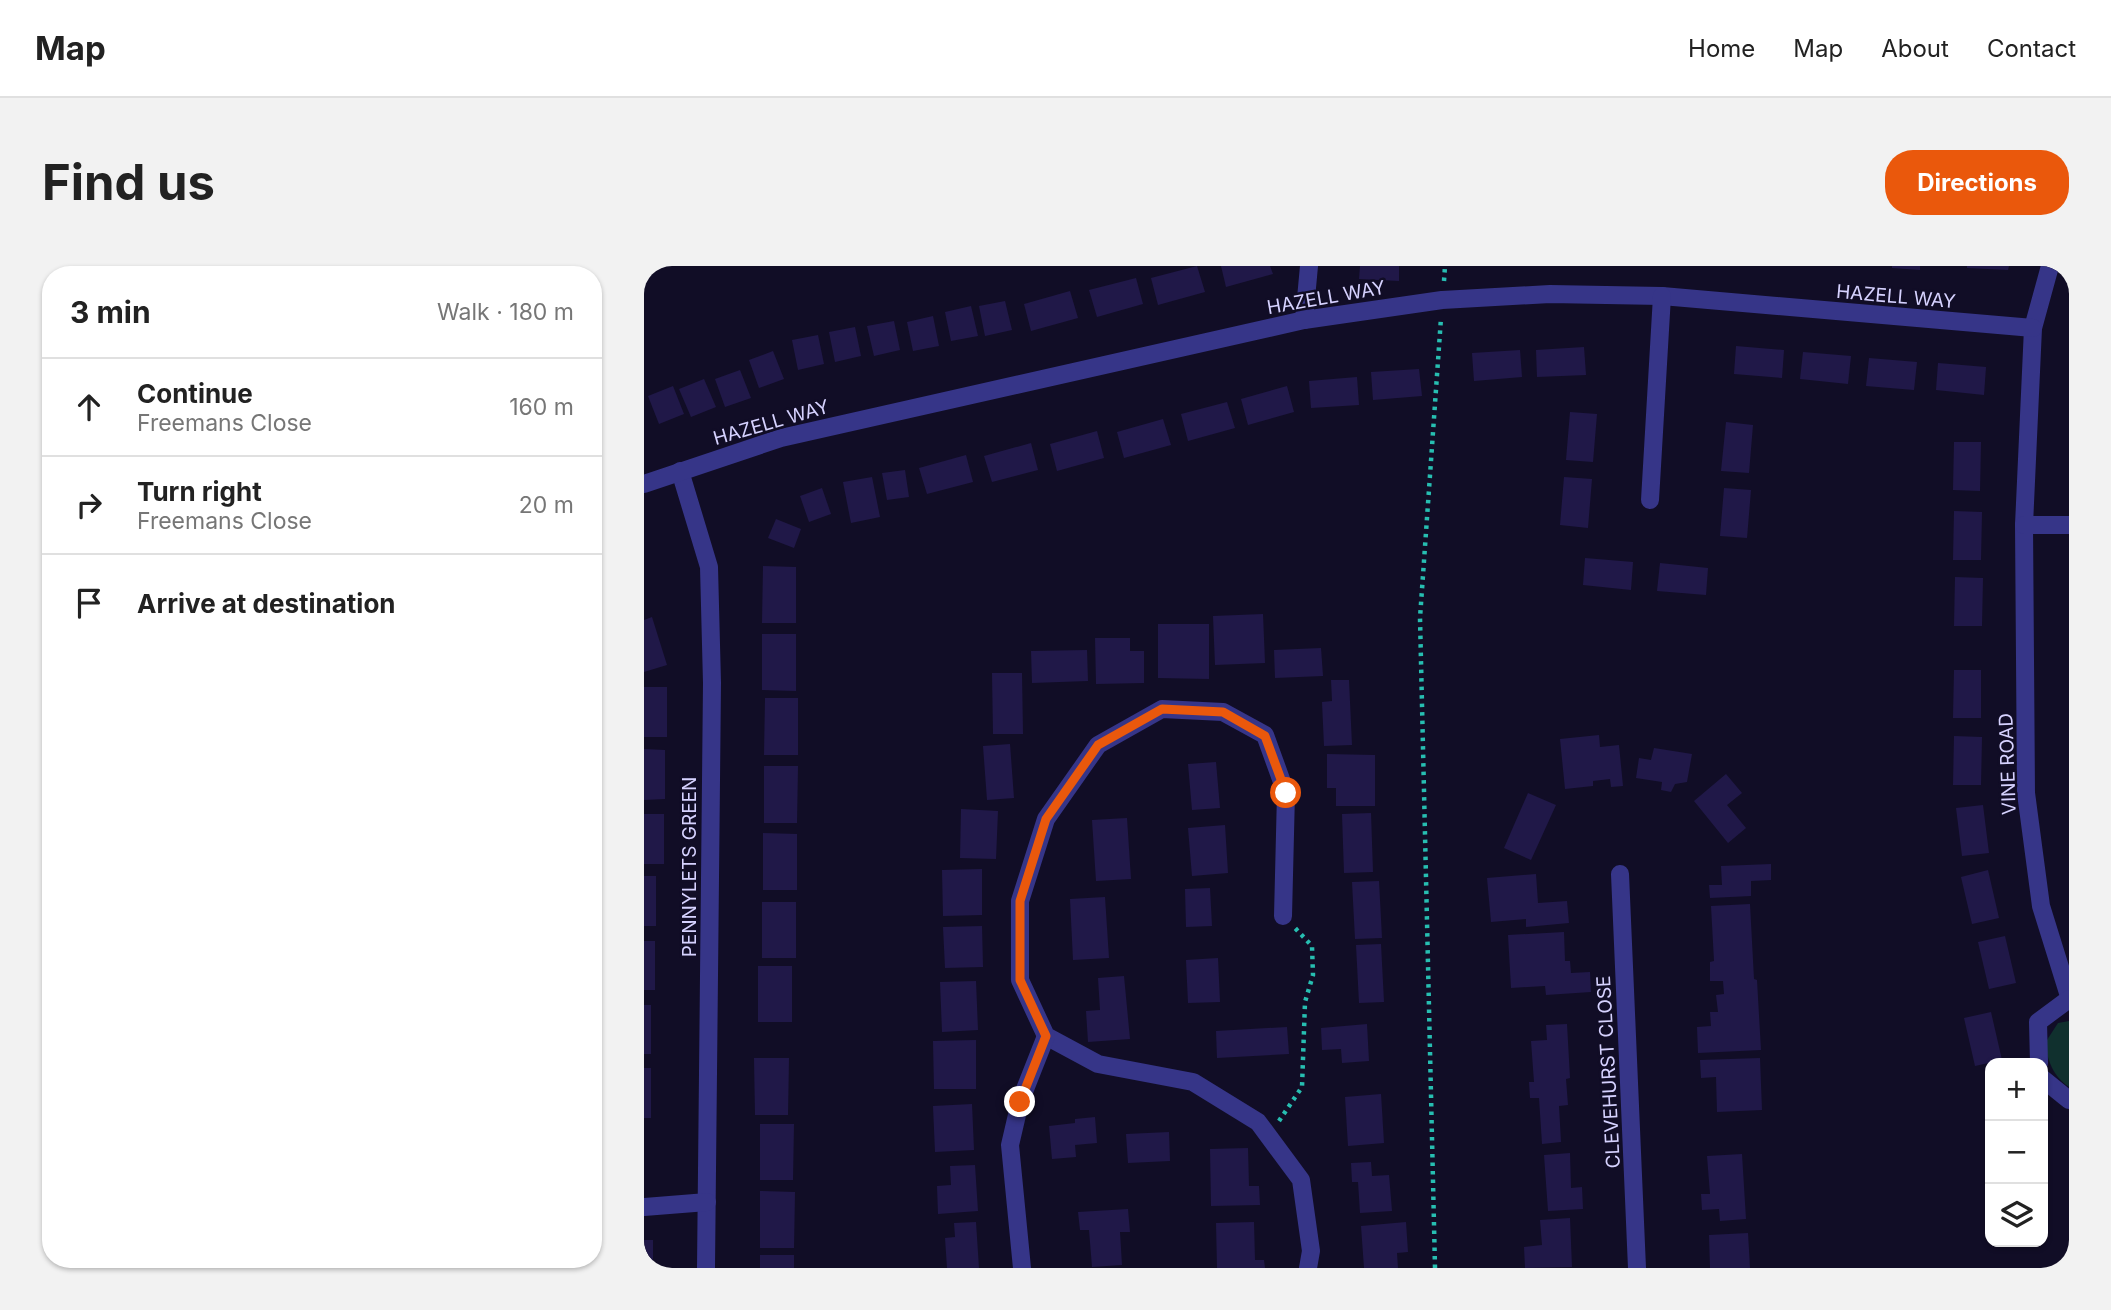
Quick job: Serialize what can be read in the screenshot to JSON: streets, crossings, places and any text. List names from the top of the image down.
{
  "streets": {
    "street": [
      "HAZELL WAY",
      "VINE ROAD",
      "PENNYLETS GREEN",
      "CLEVEHURST CLOSE"
    ]
  },
  "crossings": [
    ["HAZELL WAY", "VINE ROAD"],
    ["HAZELL WAY", "PENNYLETS GREEN"]
  ],
  "page": {
    "header": "Map",
    "nav": [
      "Home",
      "Map",
      "About",
      "Contact"
    ],
    "buttons": "Directions",
    "title": "Find us",
    "heading": ["3 min", "Walk · 180 m"],
    "list": [
      ["Continue", "Freemans Close", "160 m"],
      ["Turn right", "Freemans Close", "20 m"],
      "Arrive at destination"
    ],
    "map_buttons": ["+", "−"]
  }
}
